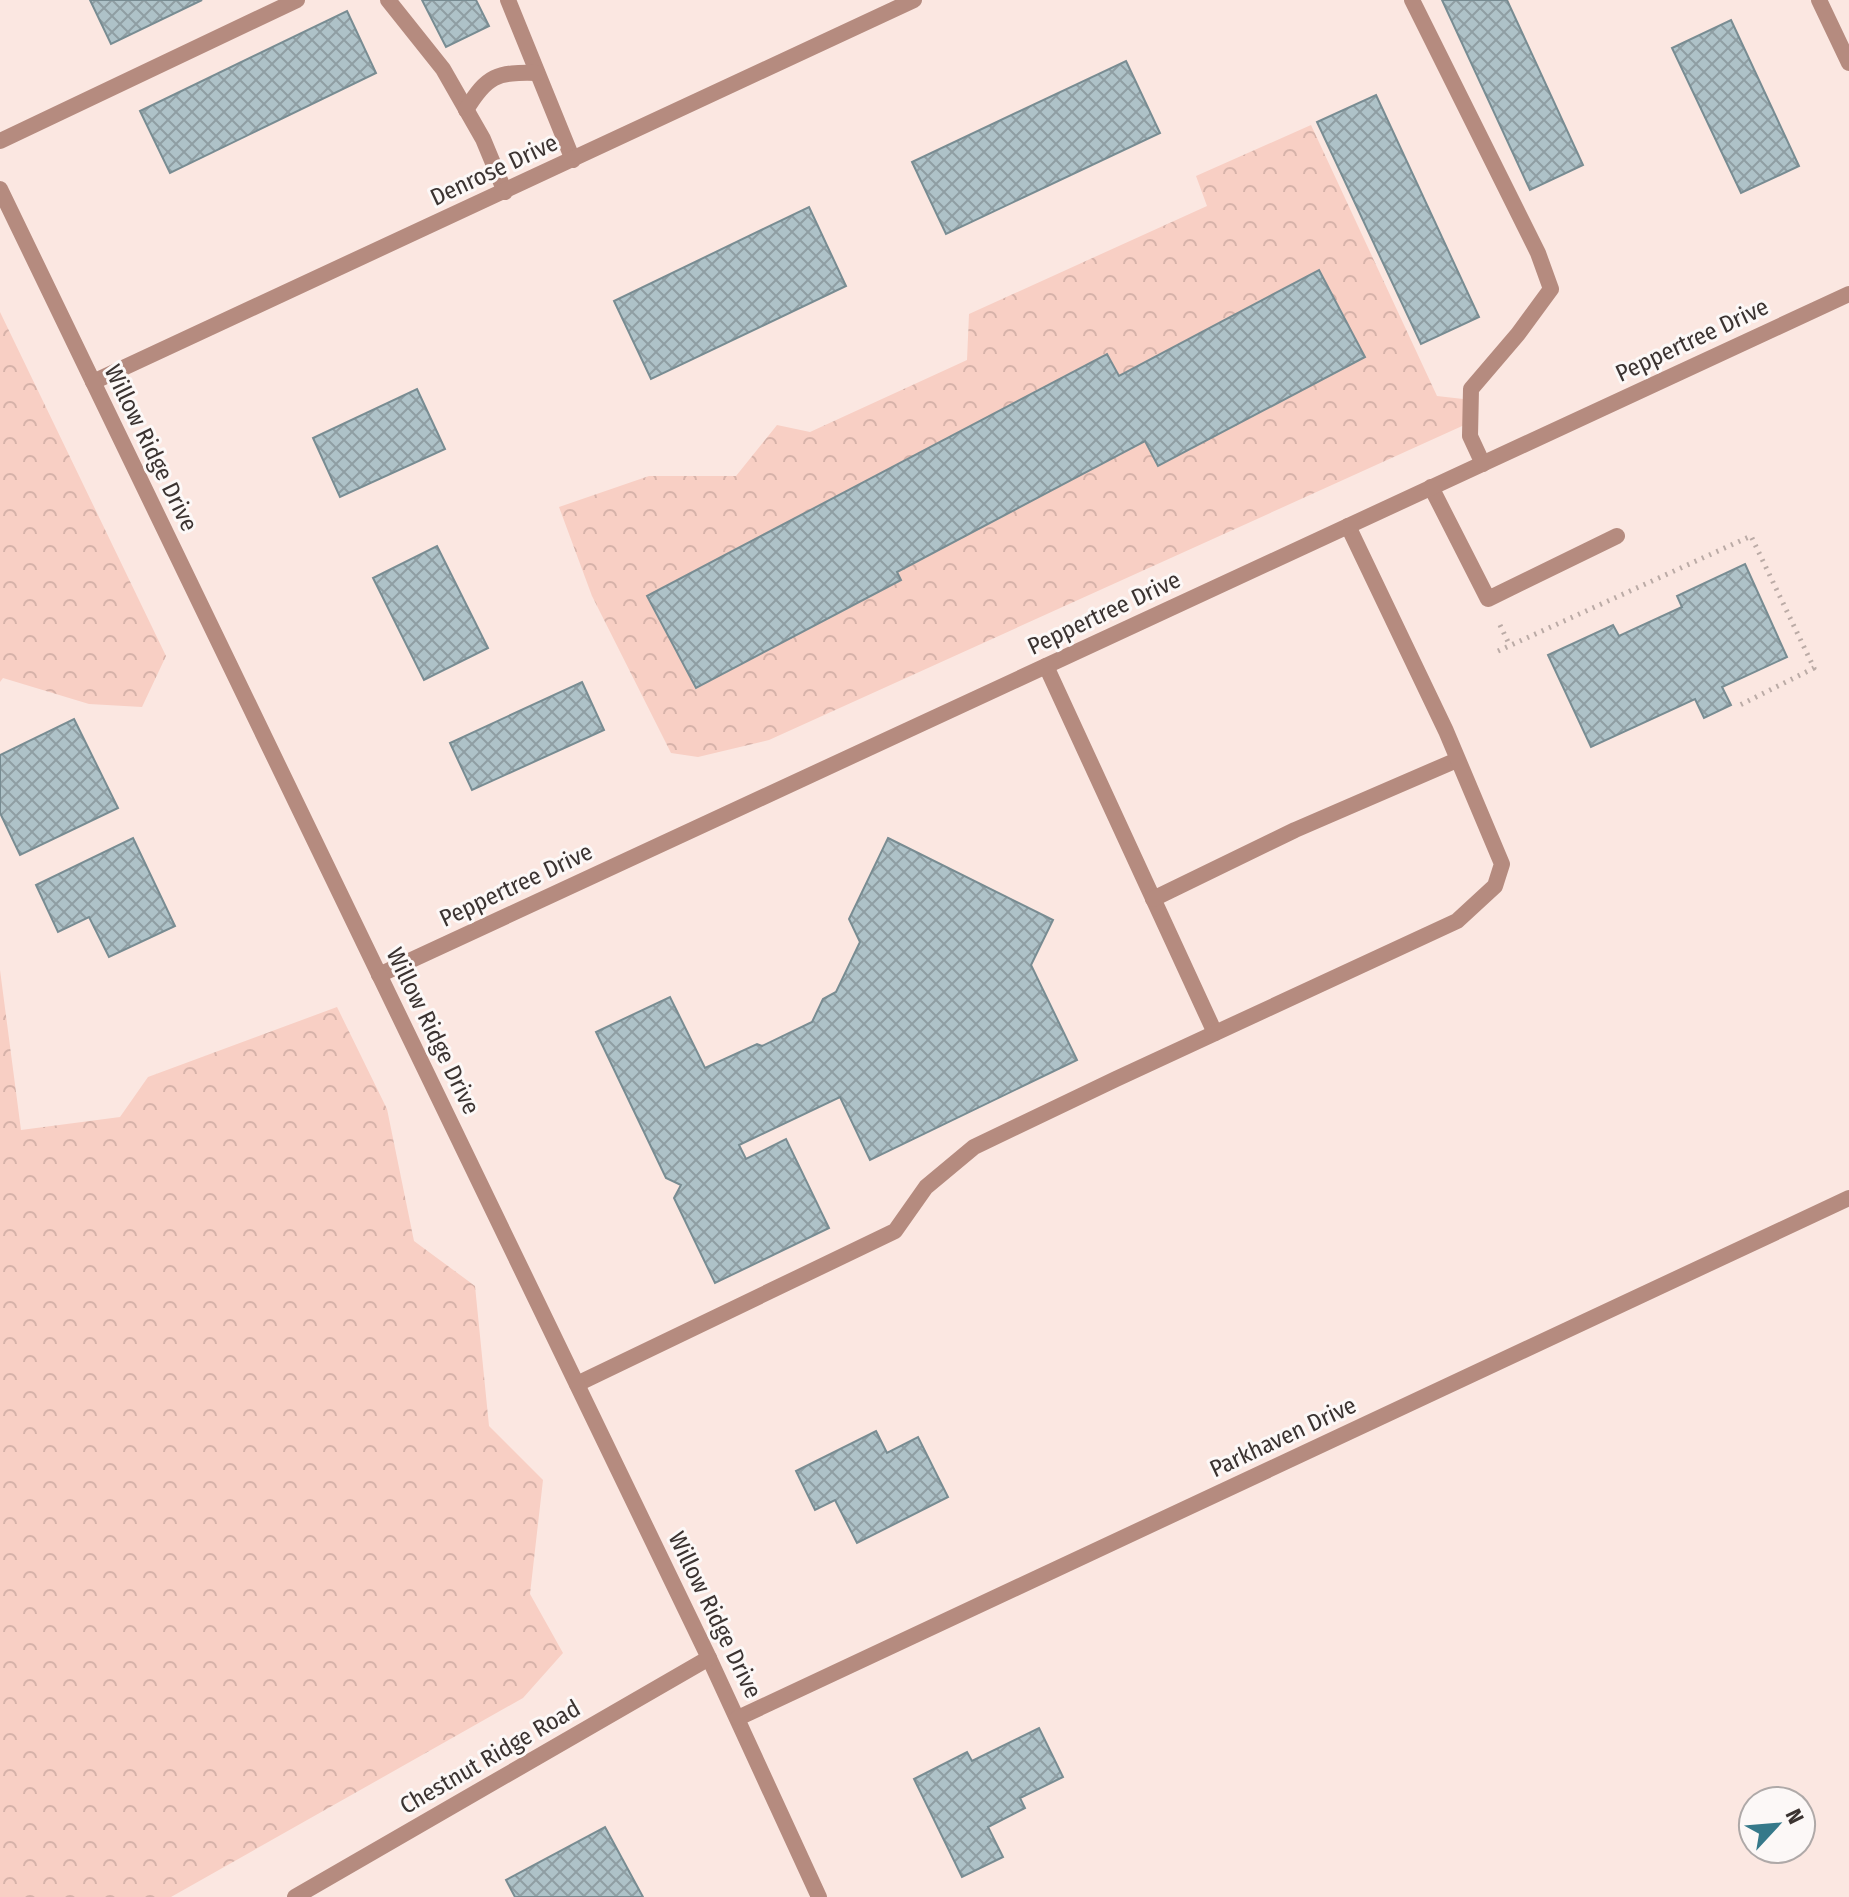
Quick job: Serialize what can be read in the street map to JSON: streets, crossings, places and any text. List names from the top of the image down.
{
  "streets": {
    "street": [
      "Denrose Drive",
      "Peppertree Drive",
      "Willow Ridge Drive",
      "Parkhaven Drive",
      "Chestnut Ridge Road"
    ]
  },
  "crossings": [
    ["Denrose Drive", "Willow Ridge Drive"],
    ["Peppertree Drive", "Willow Ridge Drive"],
    ["Willow Ridge Drive", "Parkhaven Drive"],
    ["Willow Ridge Drive", "Chestnut Ridge Road"]
  ],
  "north": "top right"
}
